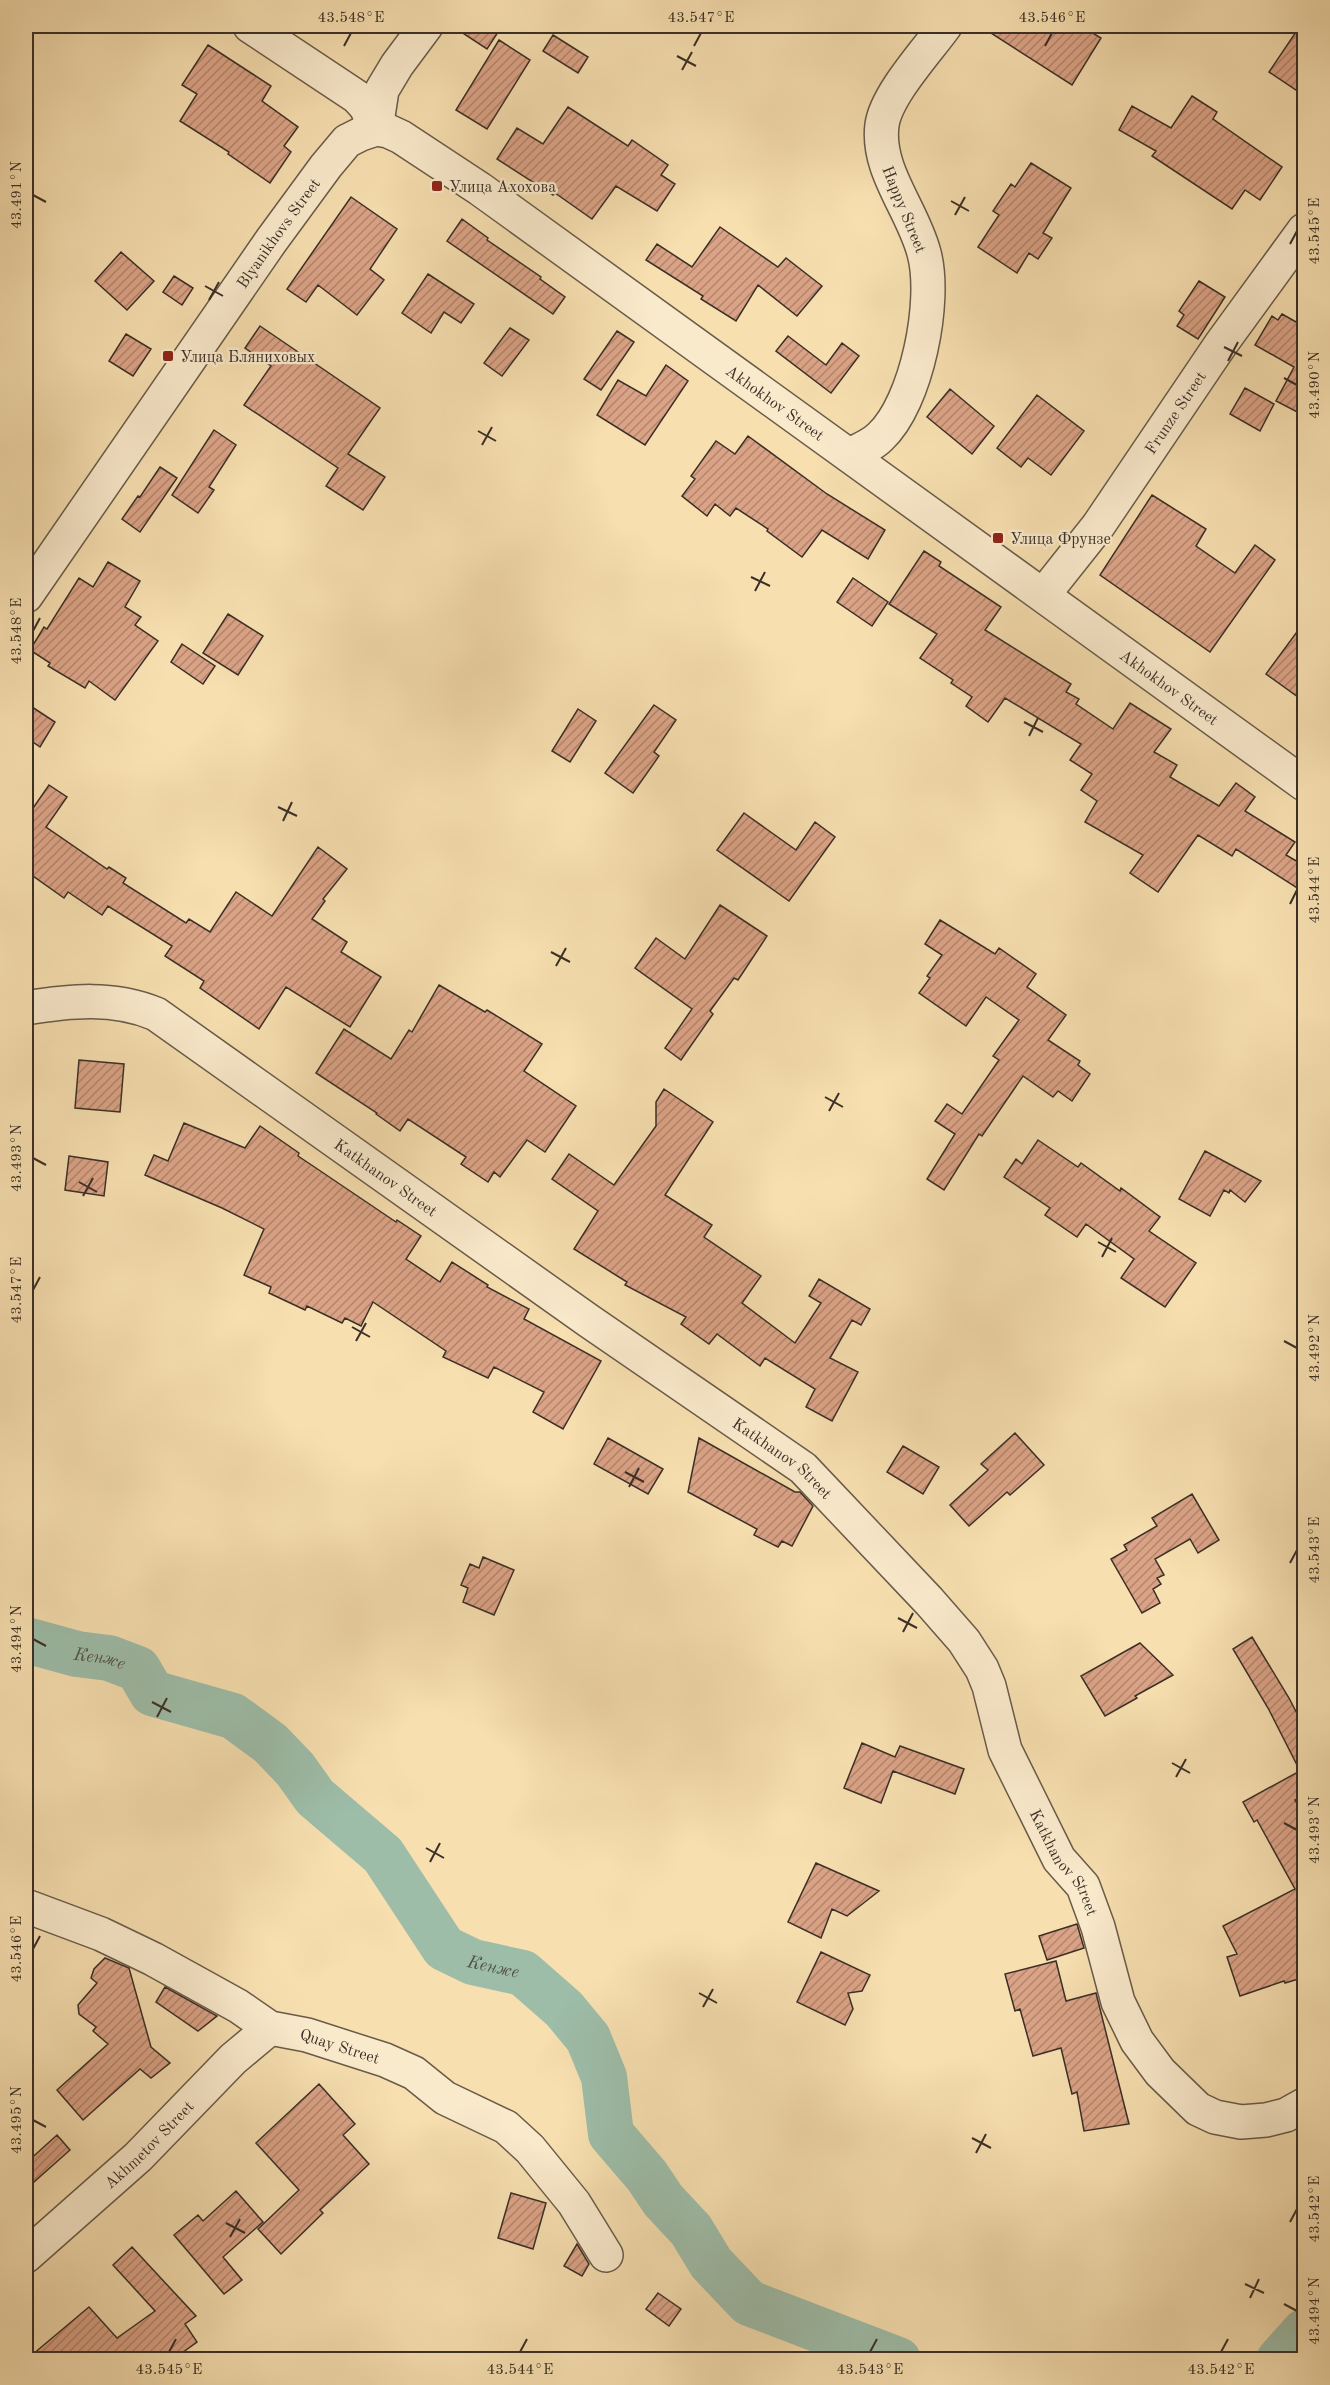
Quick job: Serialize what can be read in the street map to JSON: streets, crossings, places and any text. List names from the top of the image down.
{
  "streets": {
    "street": [
      "Happy Street",
      "Blyanikhovs Street",
      "Akhokhov Street",
      "Frunze Street",
      "Katkhanov Street",
      "Quay Street",
      "Akhmetov Street"
    ]
  },
  "crossings": [
    ["Happy Street", "Akhokhov Street"],
    ["Blyanikhovs Street", "Akhokhov Street"],
    ["Akhokhov Street", "Frunze Street"],
    ["Quay Street", "Akhmetov Street"]
  ],
  "water": ["Кенже"],
  "places": {
    "transit": ["Улица Ахохова", "Улица Бляниховых", "Улица Фрунзе"]
  },
  "coordinates": [
    "43.548°E",
    "43.547°E",
    "43.546°E",
    "43.491°N",
    "43.545°E",
    "43.490°N",
    "43.544°E",
    "43.493°N",
    "43.492°N",
    "43.543°E",
    "43.494°N",
    "43.495°N",
    "43.542°E"
  ]
}
